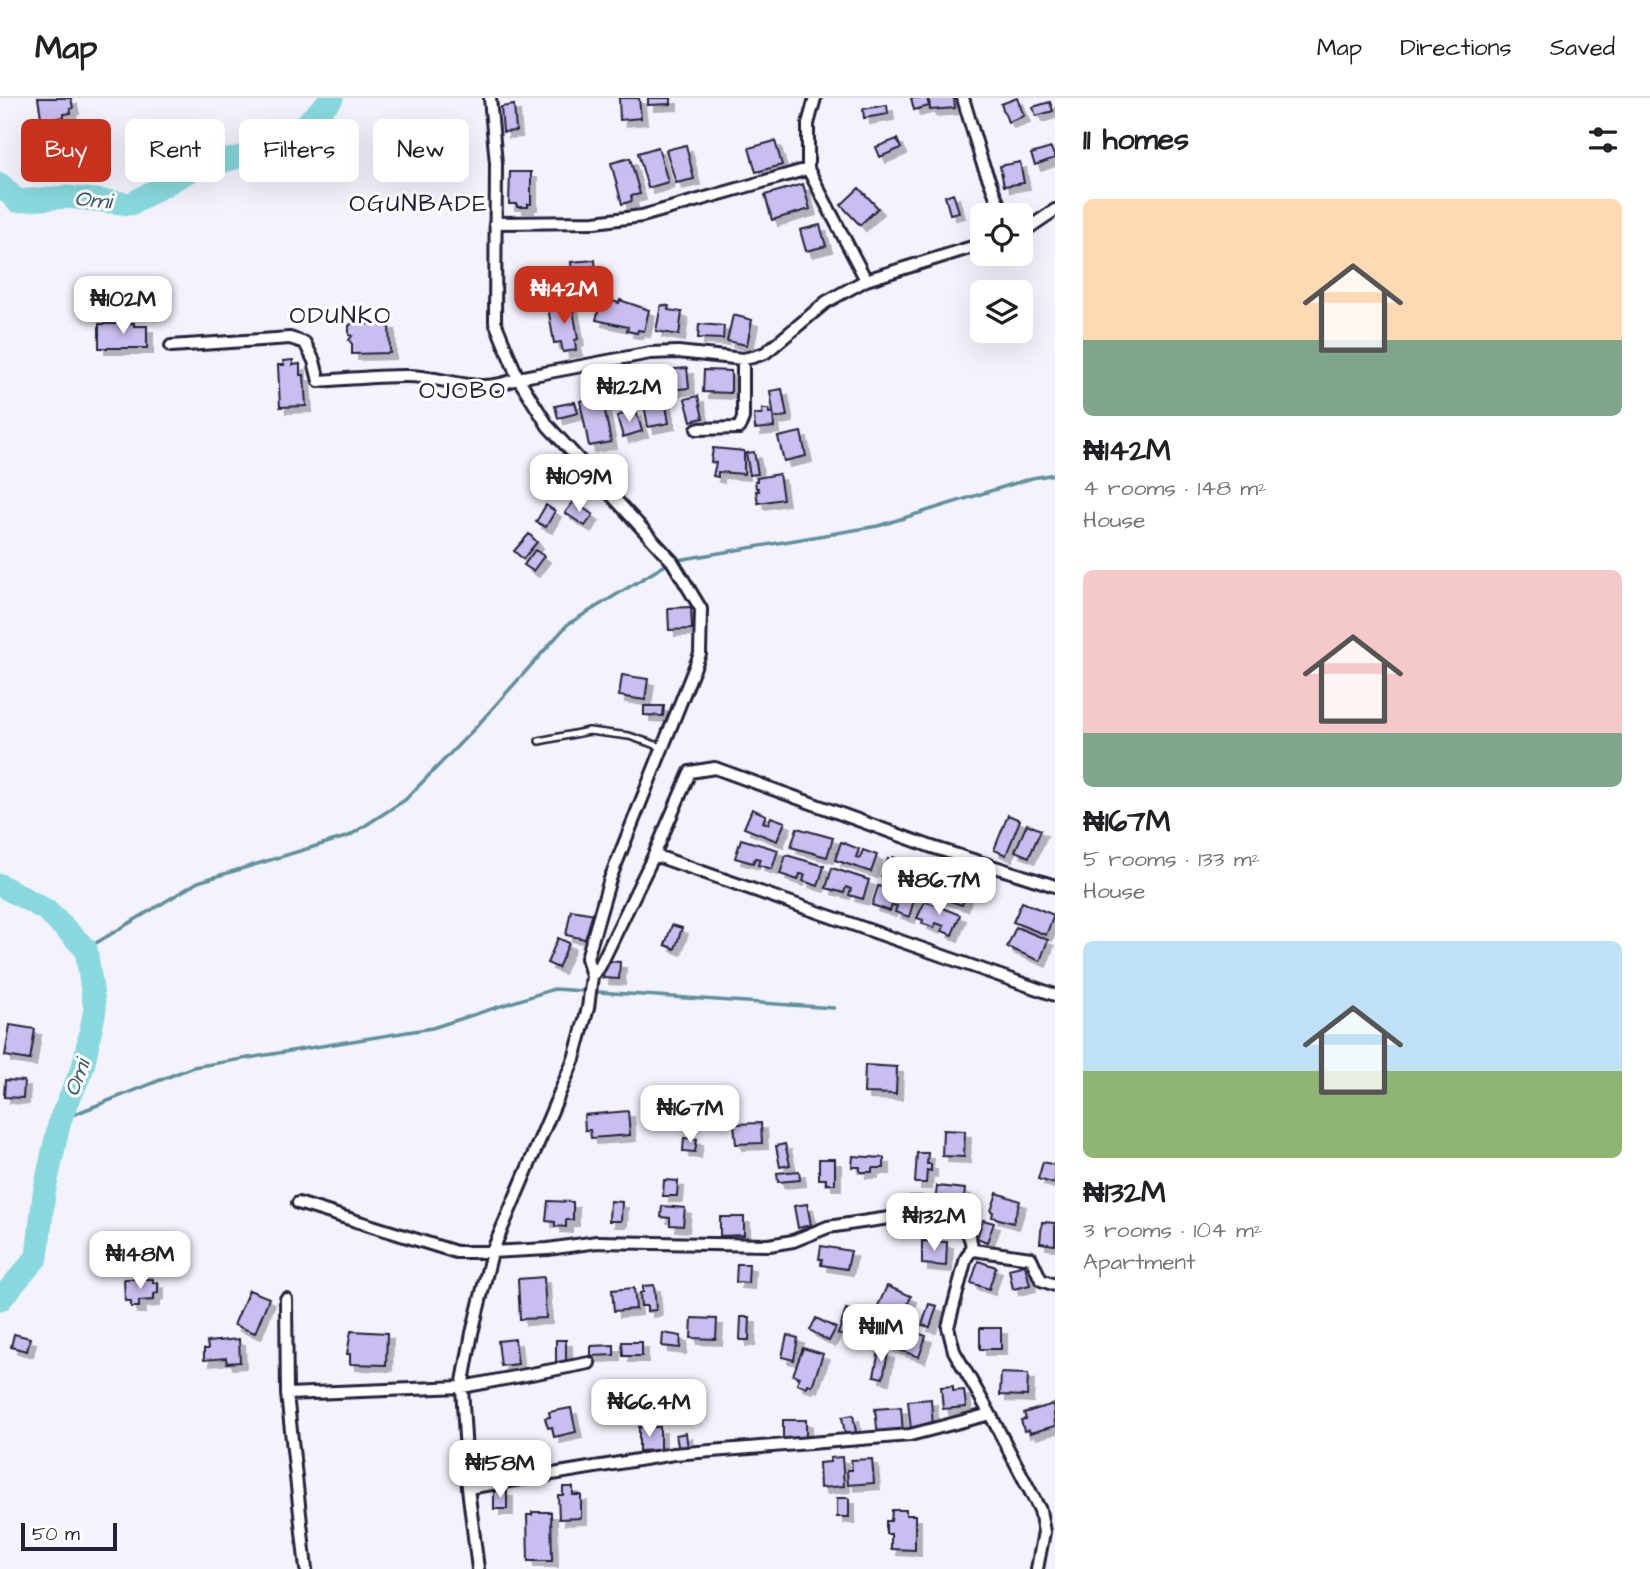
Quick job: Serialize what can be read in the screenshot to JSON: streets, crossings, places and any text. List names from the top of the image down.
{
  "districts": ["OGUNBADE", "ODUNKO", "OJOBO"],
  "water": ["Omi"],
  "scale_bar": "50 m",
  "page": {
    "header": "Map",
    "nav": ["Map", "Directions", "Saved"],
    "heading": "11 homes",
    "chip": [
      "Buy",
      "Rent",
      "Filters",
      "New"
    ],
    "list": [
      {
        "name": "₦142M",
        "note": "4 rooms · 148 m² · House"
      },
      {
        "name": "₦167M",
        "note": "5 rooms · 133 m² · House"
      },
      {
        "name": "₦132M",
        "note": "3 rooms · 104 m² · Apartment"
      }
    ],
    "price": [
      "₦142M",
      "₦102M",
      "₦122M",
      "₦109M",
      "₦86.7M",
      "₦167M",
      "₦132M",
      "₦148M",
      "₦111M",
      "₦66.4M",
      "₦158M"
    ],
    "scale": "50 m"
  }
}
